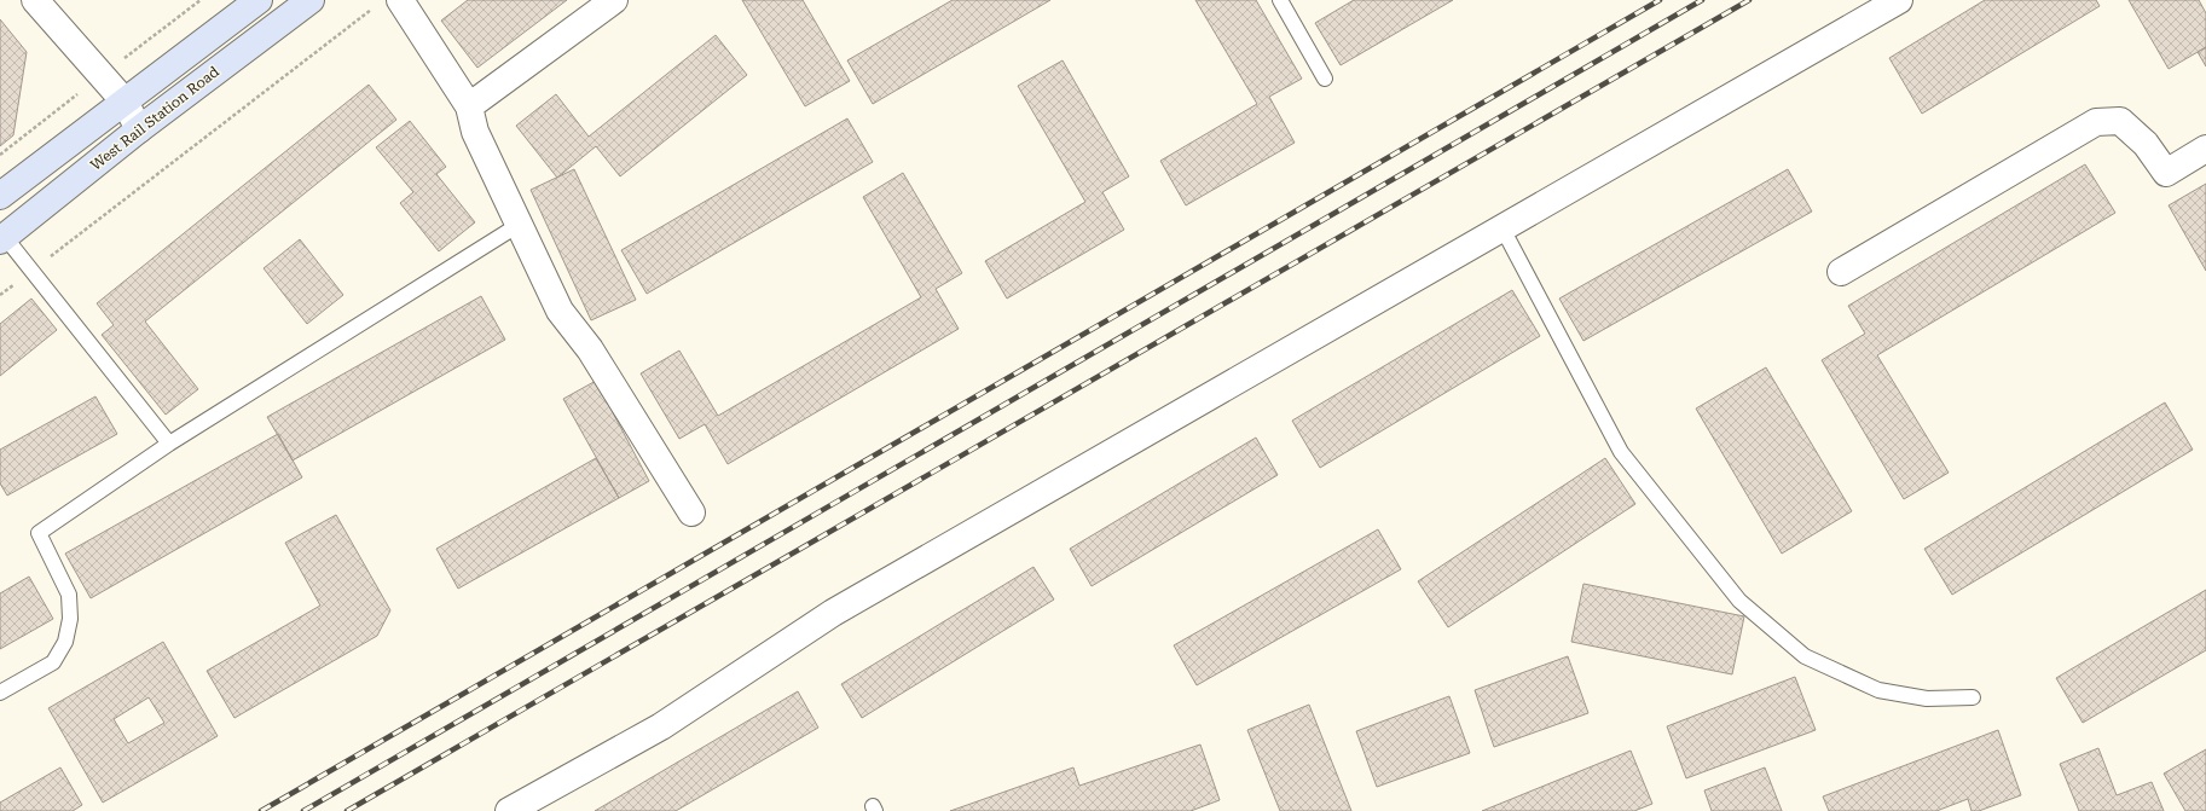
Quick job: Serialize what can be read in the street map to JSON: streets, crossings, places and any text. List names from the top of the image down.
{
  "streets": {
    "main road": ["West Rail Station Road"]
  }
}
